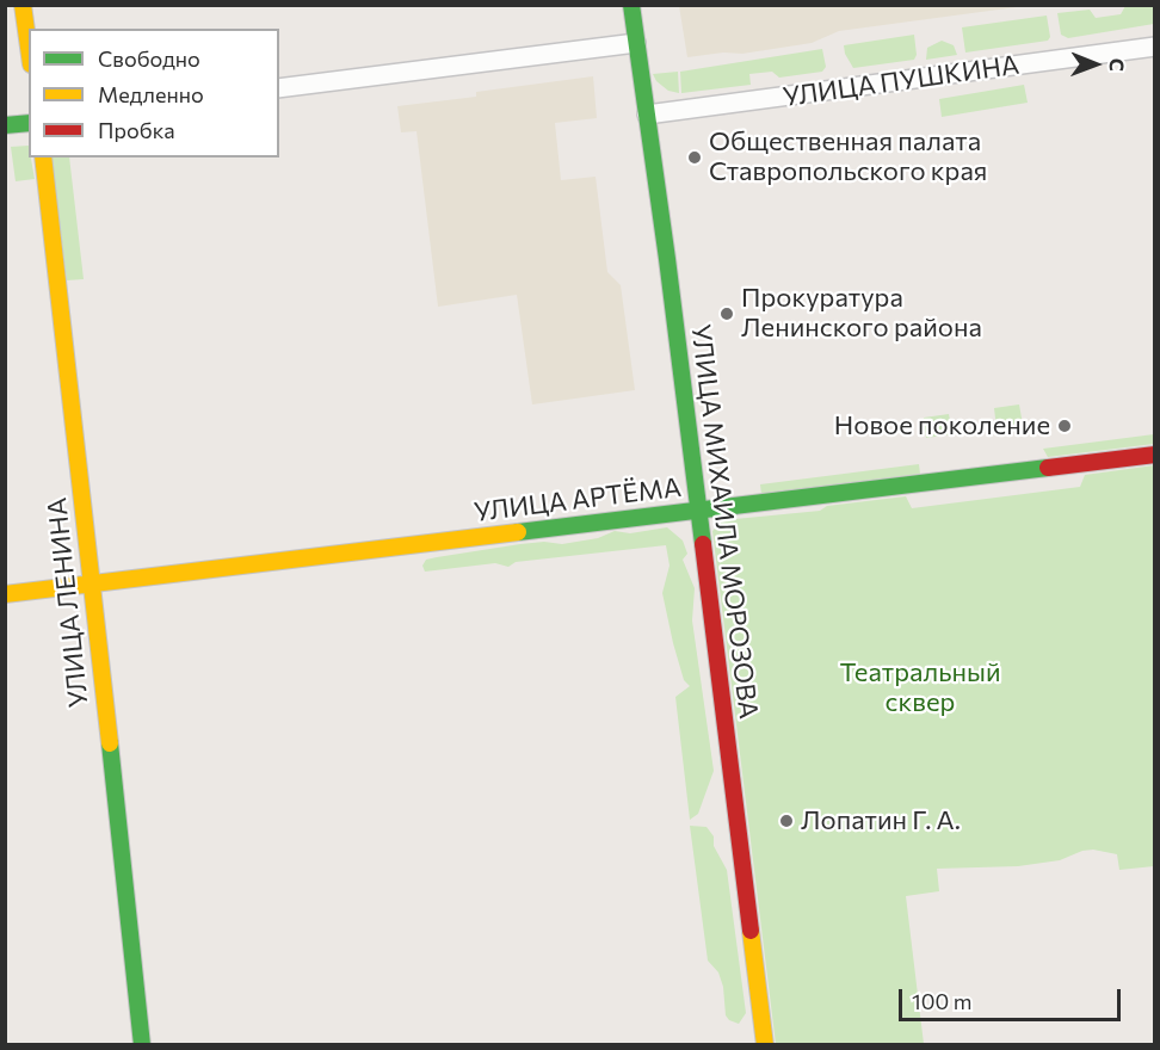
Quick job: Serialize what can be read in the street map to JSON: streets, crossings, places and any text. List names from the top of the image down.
{
  "streets": {
    "main road": ["УЛИЦА АРТЁМА", "УЛИЦА МИХАИЛА МОРОЗОВА", "УЛИЦА ЛЕНИНА"],
    "street": ["УЛИЦА ПУШКИНА"]
  },
  "crossings": [
    ["УЛИЦА ПУШКИНА", "УЛИЦА МИХАИЛА МОРОЗОВА"],
    ["УЛИЦА АРТЁМА", "УЛИЦА МИХАИЛА МОРОЗОВА"],
    ["УЛИЦА АРТЁМА", "УЛИЦА ЛЕНИНА"]
  ],
  "parks": ["Театральный сквер"],
  "places": [
    "Общественная палата Ставропольского края",
    "Прокуратура Ленинского района",
    "Новое поколение",
    "Лопатин Г. А."
  ],
  "legend": ["Свободно", "Медленно", "Пробка"],
  "scale_bar": "100 m",
  "north": "right"
}
